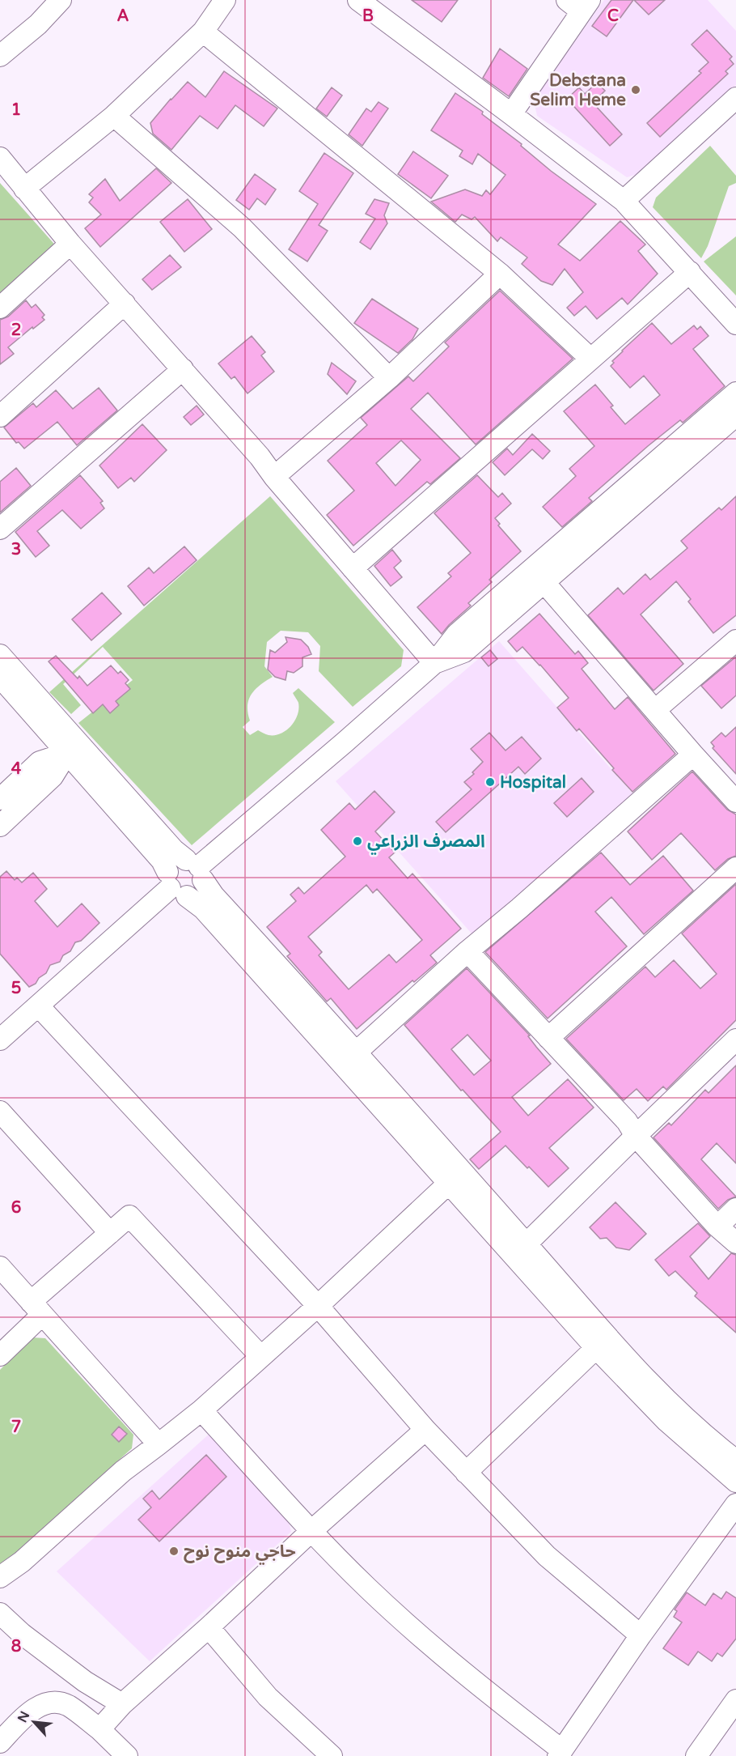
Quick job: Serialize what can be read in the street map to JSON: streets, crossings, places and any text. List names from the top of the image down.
{
  "places": [
    "Debstana Selim Heme",
    "Hospital",
    "المصرف الزراعي",
    "حاجي منوح نوح"
  ],
  "north": "top left",
  "grid": {
    "columns": ["A", "B", "C"],
    "rows": [
      "1",
      "2",
      "3",
      "4",
      "5",
      "6",
      "7",
      "8"
    ]
  }
}
